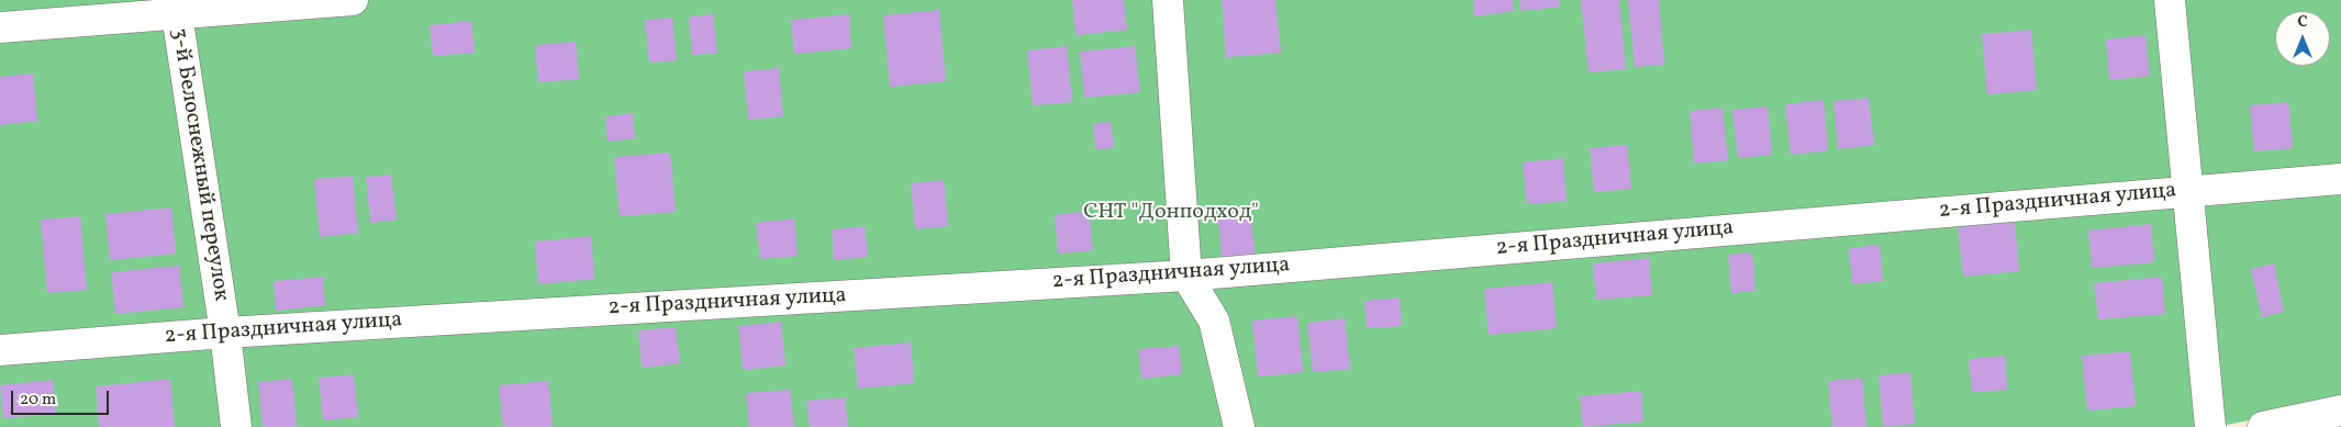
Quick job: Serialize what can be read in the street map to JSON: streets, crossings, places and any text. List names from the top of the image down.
{
  "streets": {
    "street": ["3-й Белоснежный переулок", "2-я Праздничная улица"]
  },
  "crossings": [
    ["3-й Белоснежный переулок", "2-я Праздничная улица"]
  ],
  "parks": ["СНТ \"Донподход\""],
  "scale_bar": "20 m",
  "north": "top"
}
